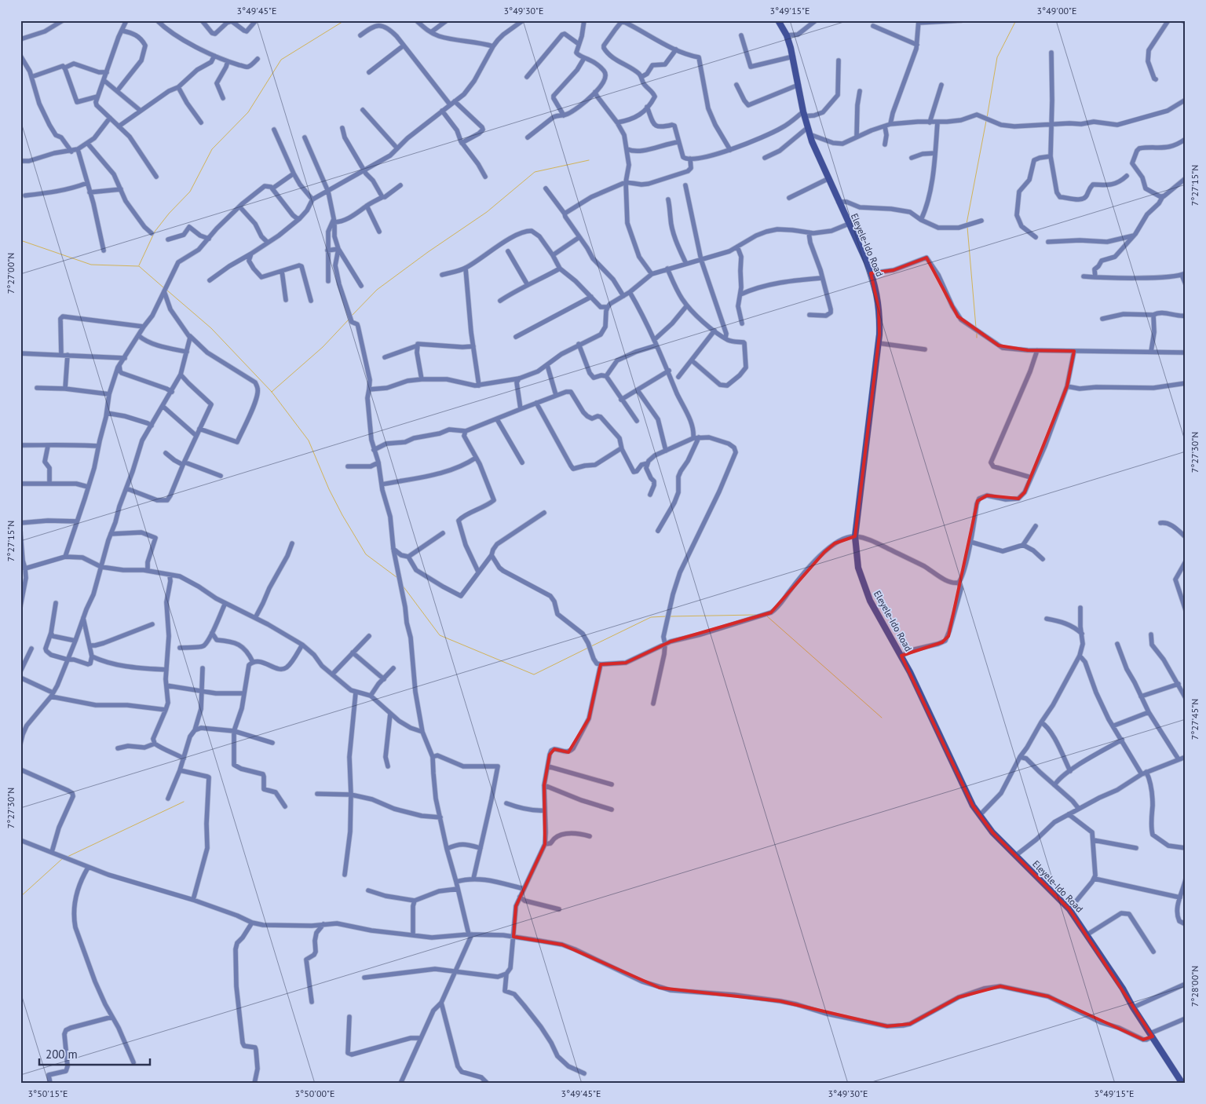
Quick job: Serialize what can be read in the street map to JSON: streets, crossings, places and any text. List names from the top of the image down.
{
  "streets": {
    "main road": ["Eleyele-Ido Road"]
  },
  "scale_bar": "200 m",
  "coordinates": [
    "3°49'45\"E",
    "3°49'30\"E",
    "3°49'15\"E",
    "3°49'00\"E",
    "7°27'15\"N",
    "7°27'00\"N",
    "7°27'30\"N",
    "7°27'45\"N",
    "7°28'00\"N",
    "3°50'15\"E",
    "3°50'00\"E"
  ]
}
